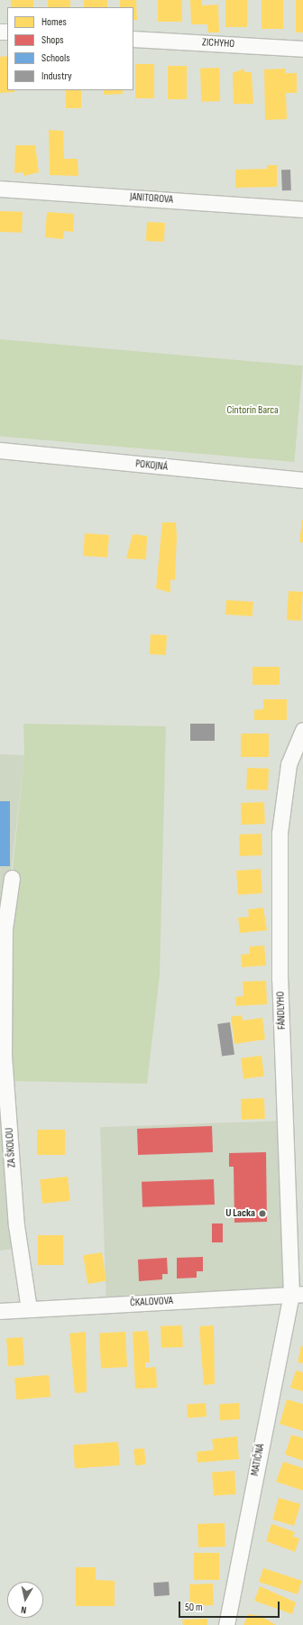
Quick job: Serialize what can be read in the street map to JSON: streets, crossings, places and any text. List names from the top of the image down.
{
  "streets": {
    "street": [
      "ZICHYHO",
      "JANITOROVA",
      "POKOJNÁ",
      "FÁNDLYHO",
      "ZA ŠKOLOU",
      "ČKALOVOVA",
      "MATIČNÁ"
    ]
  },
  "crossings": [
    ["FÁNDLYHO", "ČKALOVOVA"],
    ["FÁNDLYHO", "MATIČNÁ"],
    ["ZA ŠKOLOU", "ČKALOVOVA"],
    ["ČKALOVOVA", "MATIČNÁ"]
  ],
  "parks": ["Cintorín Barca"],
  "places": ["U Lacka"],
  "legend": [
    "Homes",
    "Shops",
    "Schools",
    "Industry"
  ],
  "scale_bar": "50 m",
  "north": "bottom"
}
